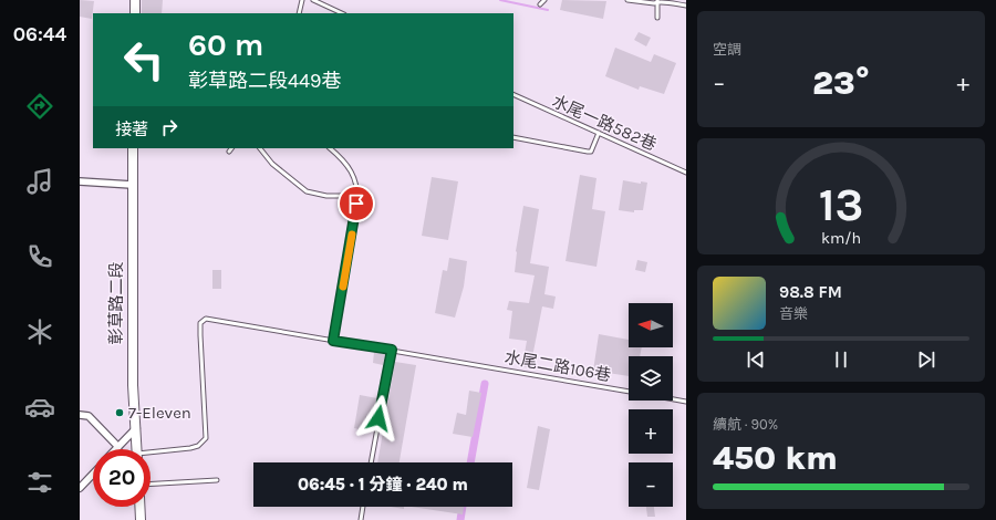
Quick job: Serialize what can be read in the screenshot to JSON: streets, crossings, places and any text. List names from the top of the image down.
{
  "streets": {
    "street": ["彰草路二段"],
    "lane": ["水尾一路582巷", "水尾二路106巷"]
  },
  "places": ["7-Eleven"],
  "north": "left",
  "page": {
    "tabs": "06:44",
    "tile": [
      "空調",
      ["續航 · 90%", "450 km"]
    ],
    "turn": ["60 m", "彰草路二段449巷"],
    "heat": ["−", "23°", "+"],
    "then": "接著",
    "song": ["98.8 FM", "音樂"],
    "map_buttons": ["+", "−"],
    "limit": "20",
    "trip": "06:45 · 1 分鐘 · 240 m",
    "gauge": ["13", "km/h"]
  }
}
